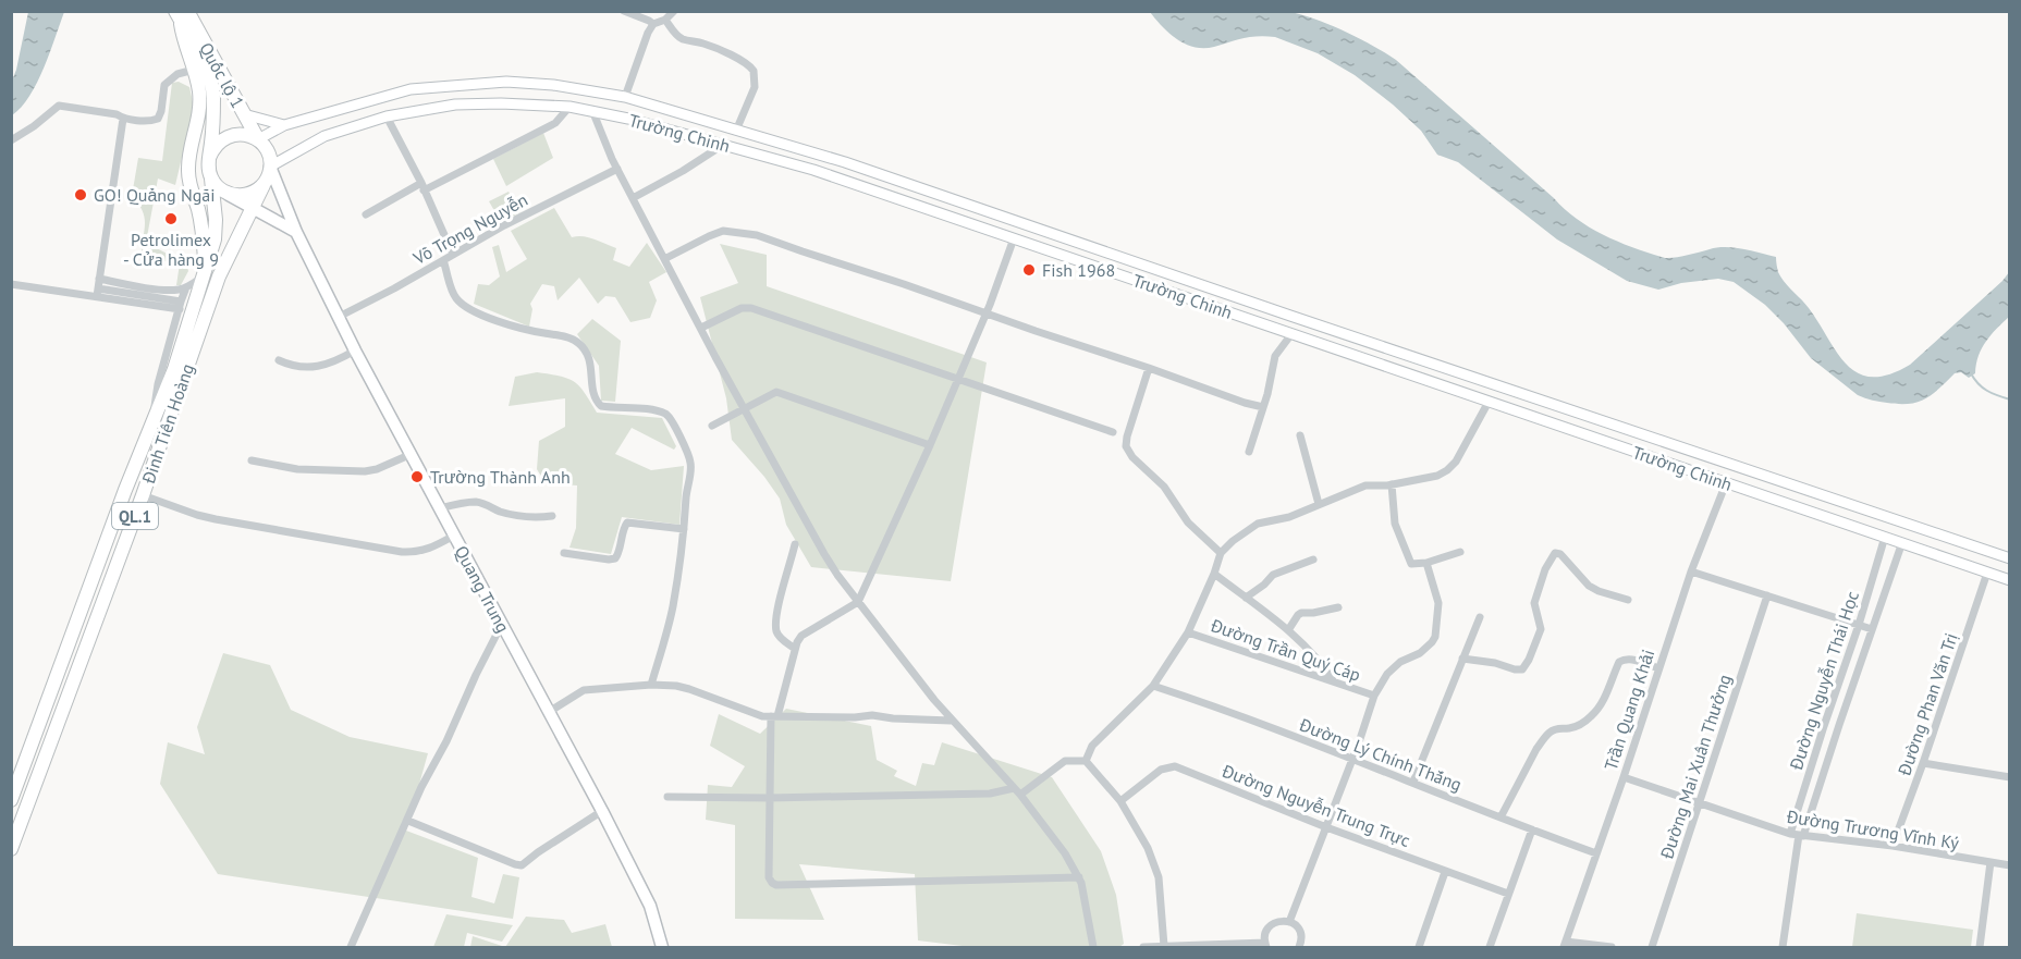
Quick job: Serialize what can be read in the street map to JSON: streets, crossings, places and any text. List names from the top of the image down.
{
  "streets": {
    "highway": ["Quốc lộ 1", "Đinh Tiên Hoàng", "QL.1"],
    "main road": ["Quang Trung"],
    "street": [
      "Trường Chinh",
      "Võ Trọng Nguyễn",
      "Đường Trần Quý Cáp",
      "Đường Nguyễn Thái Học",
      "Đường Phan Văn Trị",
      "Trần Quang Khải",
      "Đường Lý Chính Thắng",
      "Đường Mai Xuân Thưởng",
      "Đường Nguyễn Trung Trực",
      "Đường Trương Vĩnh Ký"
    ]
  },
  "crossings": [
    ["Quốc lộ 1", "Trường Chinh"],
    ["Quốc lộ 1", "Đinh Tiên Hoàng"],
    ["Quốc lộ 1", "QL.1"],
    ["Quốc lộ 1", "Quang Trung"],
    ["Trường Chinh", "Đinh Tiên Hoàng"],
    ["Trường Chinh", "QL.1"],
    ["Trường Chinh", "Quang Trung"],
    ["Trường Chinh", "Đường Nguyễn Thái Học"],
    ["Trường Chinh", "Đường Phan Văn Trị"],
    ["Trường Chinh", "Trần Quang Khải"],
    ["Võ Trọng Nguyễn", "Quang Trung"],
    ["Đinh Tiên Hoàng", "QL.1"],
    ["Đinh Tiên Hoàng", "Quang Trung"],
    ["QL.1", "Quang Trung"],
    ["Đường Nguyễn Thái Học", "Đường Trương Vĩnh Ký"],
    ["Đường Phan Văn Trị", "Đường Trương Vĩnh Ký"],
    ["Trần Quang Khải", "Đường Lý Chính Thắng"],
    ["Trần Quang Khải", "Đường Trương Vĩnh Ký"],
    ["Đường Mai Xuân Thưởng", "Đường Trương Vĩnh Ký"]
  ],
  "places": [
    "GO! Quảng Ngãi",
    "Petrolimex - Cửa hàng 9",
    "Fish 1968",
    "Trường Thành Anh"
  ]
}
